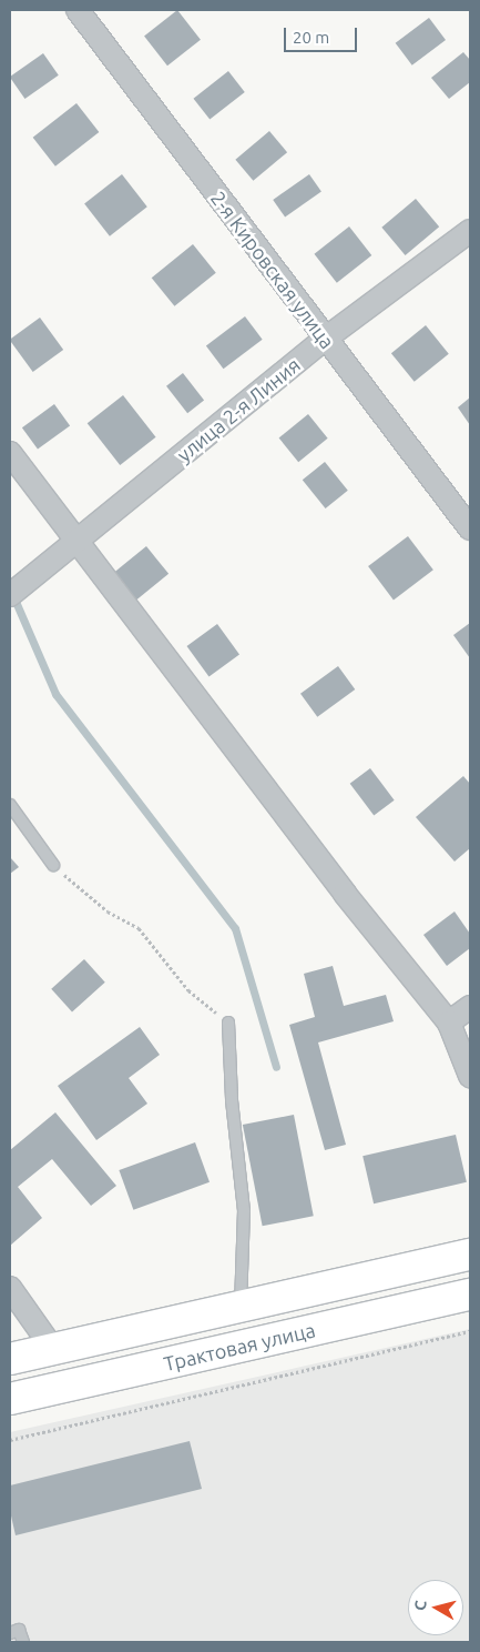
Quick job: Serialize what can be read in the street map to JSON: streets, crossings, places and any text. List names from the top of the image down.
{
  "streets": {
    "main road": ["Трактовая улица"],
    "street": ["2-я Кировская улица", "улица 2-я Линия"]
  },
  "crossings": [
    ["2-я Кировская улица", "улица 2-я Линия"]
  ],
  "scale_bar": "20 m",
  "north": "left"
}
